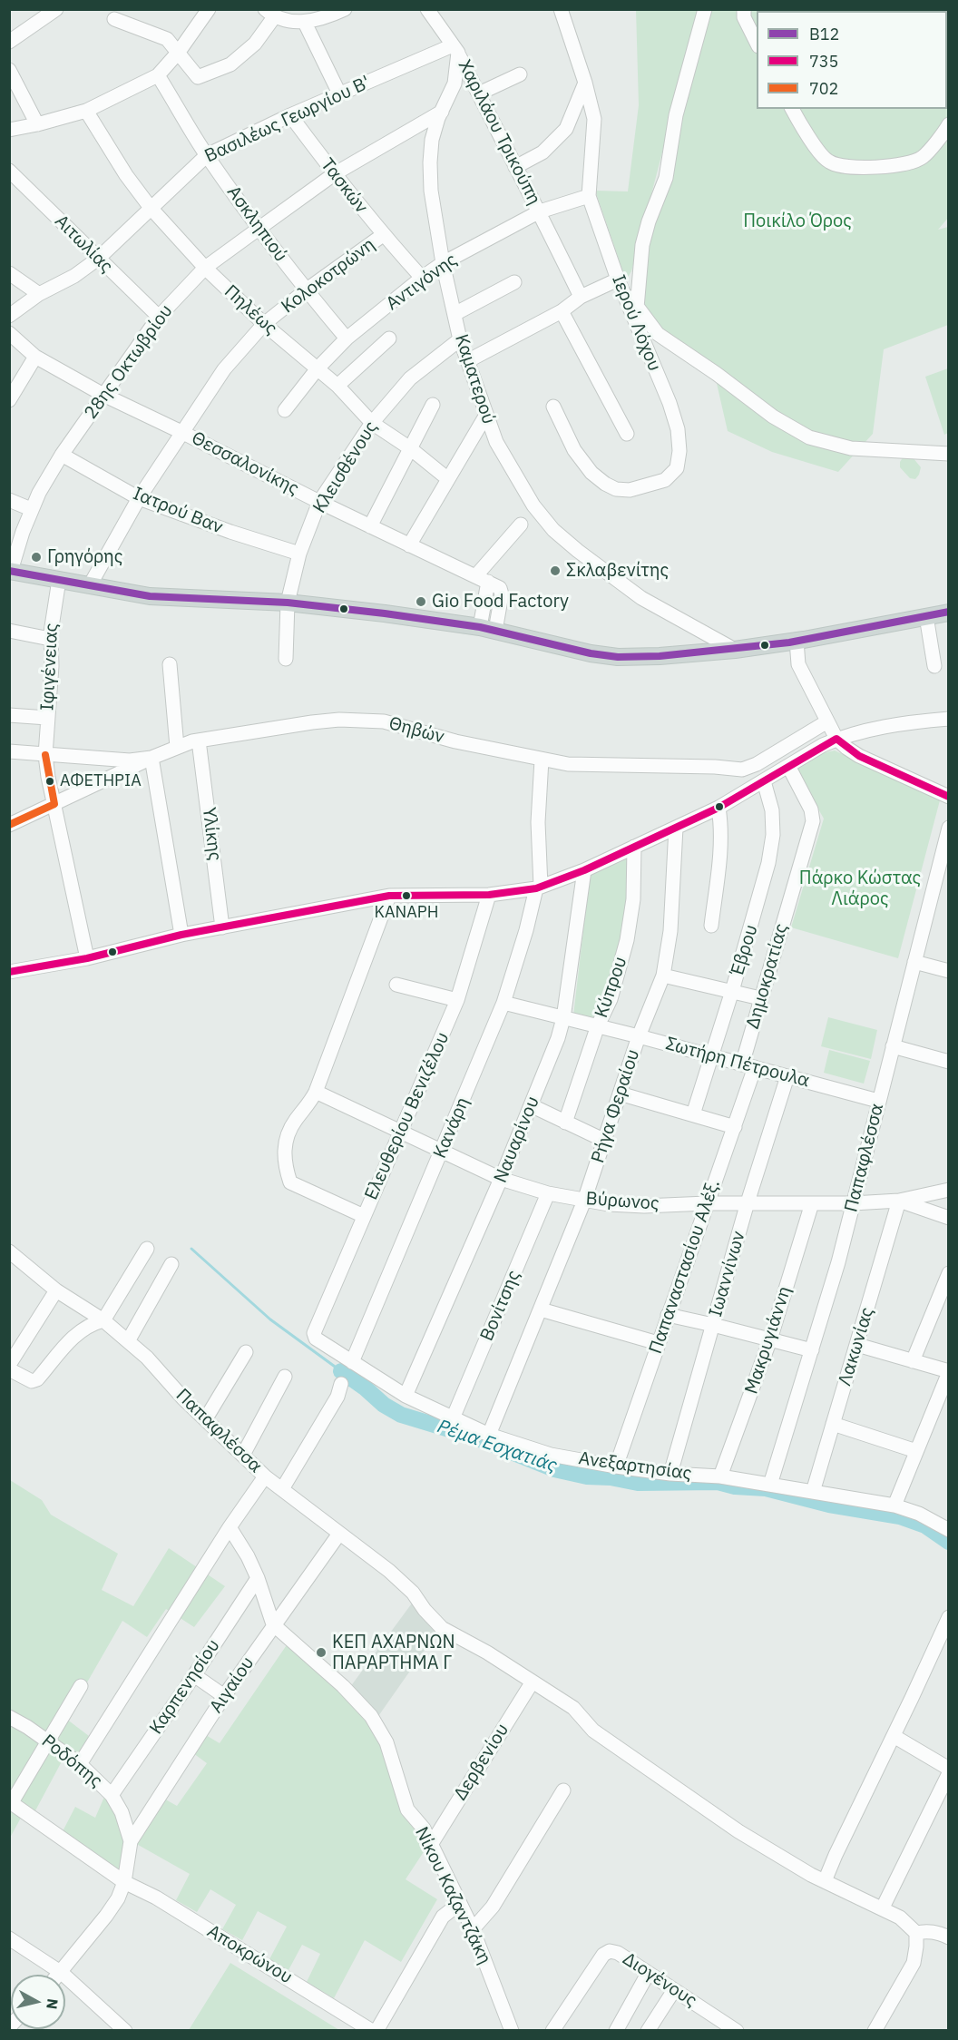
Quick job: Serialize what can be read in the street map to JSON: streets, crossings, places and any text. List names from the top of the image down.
{
  "streets": {
    "street": [
      "Βασιλέως Γεωργίου Β'",
      "Χαριλάου Τρικούπη",
      "Τασκών",
      "Ασκληπιού",
      "Αιτωλίας",
      "Κολοκοτρώνη",
      "Αντιγόνης",
      "Πηλέως",
      "Ιερού Λόχου",
      "28ης Οκτωβρίου",
      "Καματερού",
      "Θεσσαλονίκης",
      "Κλεισθένους",
      "Ιατρού Βαν",
      "Ιφιγένειας",
      "Θηβών",
      "Υλίκης",
      "Έβρου",
      "Δημοκρατίας",
      "Κύπρου",
      "Σωτήρη Πέτρουλα",
      "Ρήγα Φεραίου",
      "Ελευθερίου Βενιζέλου",
      "Κανάρη",
      "Ναυαρίνου",
      "Παπαφλέσσα",
      "Βύρωνος",
      "Παπαναστασίου Αλέξ.",
      "Ιωαννίνων",
      "Βονίτσης",
      "Μακρυγιάννη",
      "Λακωνίας",
      "Ανεξαρτησίας",
      "Αιγαίου",
      "Καρπενησίου",
      "Ροδόπης",
      "Δερβενίου",
      "Νίκου Καζαντζάκη",
      "Αποκρώνου",
      "Διογένους"
    ]
  },
  "crossings": [
    ["Βασιλέως Γεωργίου Β'", "Χαριλάου Τρικούπη"],
    ["Βασιλέως Γεωργίου Β'", "Τασκών"],
    ["Βασιλέως Γεωργίου Β'", "Ασκληπιού"],
    ["Βασιλέως Γεωργίου Β'", "Αιτωλίας"],
    ["Βασιλέως Γεωργίου Β'", "Πηλέως"],
    ["Βασιλέως Γεωργίου Β'", "Καματερού"],
    ["Χαριλάου Τρικούπη", "Αντιγόνης"],
    ["Χαριλάου Τρικούπη", "Καματερού"],
    ["Τασκών", "Κολοκοτρώνη"],
    ["Τασκών", "Αντιγόνης"],
    ["Τασκών", "28ης Οκτωβρίου"],
    ["Ασκληπιού", "Κολοκοτρώνη"],
    ["Ασκληπιού", "Αντιγόνης"],
    ["Ασκληπιού", "28ης Οκτωβρίου"],
    ["Αιτωλίας", "28ης Οκτωβρίου"],
    ["Κολοκοτρώνη", "Πηλέως"],
    ["Κολοκοτρώνη", "Θεσσαλονίκης"],
    ["Κολοκοτρώνη", "Ιατρού Βαν"],
    ["Αντιγόνης", "Πηλέως"],
    ["Αντιγόνης", "Ιερού Λόχου"],
    ["Αντιγόνης", "Καματερού"],
    ["Πηλέως", "28ης Οκτωβρίου"],
    ["Πηλέως", "Κλεισθένους"],
    ["28ης Οκτωβρίου", "Καματερού"],
    ["28ης Οκτωβρίου", "Θεσσαλονίκης"],
    ["28ης Οκτωβρίου", "Ιατρού Βαν"],
    ["Καματερού", "Κλεισθένους"],
    ["Θεσσαλονίκης", "Κλεισθένους"],
    ["Κλεισθένους", "Ιατρού Βαν"],
    ["Ιφιγένειας", "Θηβών"],
    ["Θηβών", "Υλίκης"],
    ["Θηβών", "Κανάρη"],
    ["Έβρου", "Σωτήρη Πέτρουλα"],
    ["Δημοκρατίας", "Σωτήρη Πέτρουλα"],
    ["Δημοκρατίας", "Παπαναστασίου Αλέξ."],
    ["Κύπρου", "Σωτήρη Πέτρουλα"],
    ["Σωτήρη Πέτρουλα", "Ρήγα Φεραίου"],
    ["Σωτήρη Πέτρουλα", "Κανάρη"],
    ["Σωτήρη Πέτρουλα", "Ναυαρίνου"],
    ["Σωτήρη Πέτρουλα", "Παπαφλέσσα"],
    ["Σωτήρη Πέτρουλα", "Παπαναστασίου Αλέξ."],
    ["Σωτήρη Πέτρουλα", "Ιωαννίνων"],
    ["Ρήγα Φεραίου", "Βύρωνος"],
    ["Ρήγα Φεραίου", "Ανεξαρτησίας"],
    ["Ελευθερίου Βενιζέλου", "Βύρωνος"],
    ["Ελευθερίου Βενιζέλου", "Ανεξαρτησίας"],
    ["Κανάρη", "Βύρωνος"],
    ["Κανάρη", "Ανεξαρτησίας"],
    ["Ναυαρίνου", "Βύρωνος"],
    ["Ναυαρίνου", "Ανεξαρτησίας"],
    ["Παπαφλέσσα", "Βύρωνος"],
    ["Παπαφλέσσα", "Ανεξαρτησίας"],
    ["Παπαφλέσσα", "Ροδόπης"],
    ["Παπαφλέσσα", "Νίκου Καζαντζάκη"],
    ["Βύρωνος", "Παπαναστασίου Αλέξ."],
    ["Βύρωνος", "Ιωαννίνων"],
    ["Βύρωνος", "Βονίτσης"],
    ["Βύρωνος", "Μακρυγιάννη"],
    ["Βύρωνος", "Λακωνίας"],
    ["Παπαναστασίου Αλέξ.", "Ανεξαρτησίας"],
    ["Ιωαννίνων", "Ανεξαρτησίας"],
    ["Βονίτσης", "Ανεξαρτησίας"],
    ["Μακρυγιάννη", "Ανεξαρτησίας"],
    ["Λακωνίας", "Ανεξαρτησίας"],
    ["Αιγαίου", "Ροδόπης"],
    ["Αιγαίου", "Νίκου Καζαντζάκη"],
    ["Καρπενησίου", "Ροδόπης"],
    ["Καρπενησίου", "Νίκου Καζαντζάκη"],
    ["Ροδόπης", "Αποκρώνου"],
    ["Δερβενίου", "Νίκου Καζαντζάκη"]
  ],
  "water": ["Ρέμα Εσχατιάς"],
  "parks": ["Ποικίλο Όρος", "Πάρκο Κώστας Λιάρος"],
  "places": [
    "Γρηγόρης",
    "Σκλαβενίτης",
    "Gio Food Factory",
    "ΑΦΕΤΗΡΙΑ",
    "ΚΑΝΑΡΗ",
    "ΚΕΠ ΑΧΑΡΝΩΝ ΠΑΡΑΡΤΗΜΑ Γ"
  ],
  "lines": ["transit line Β12", "transit line 735", "transit line 702"],
  "legend": ["Β12", "735", "702"],
  "north": "right"
}
